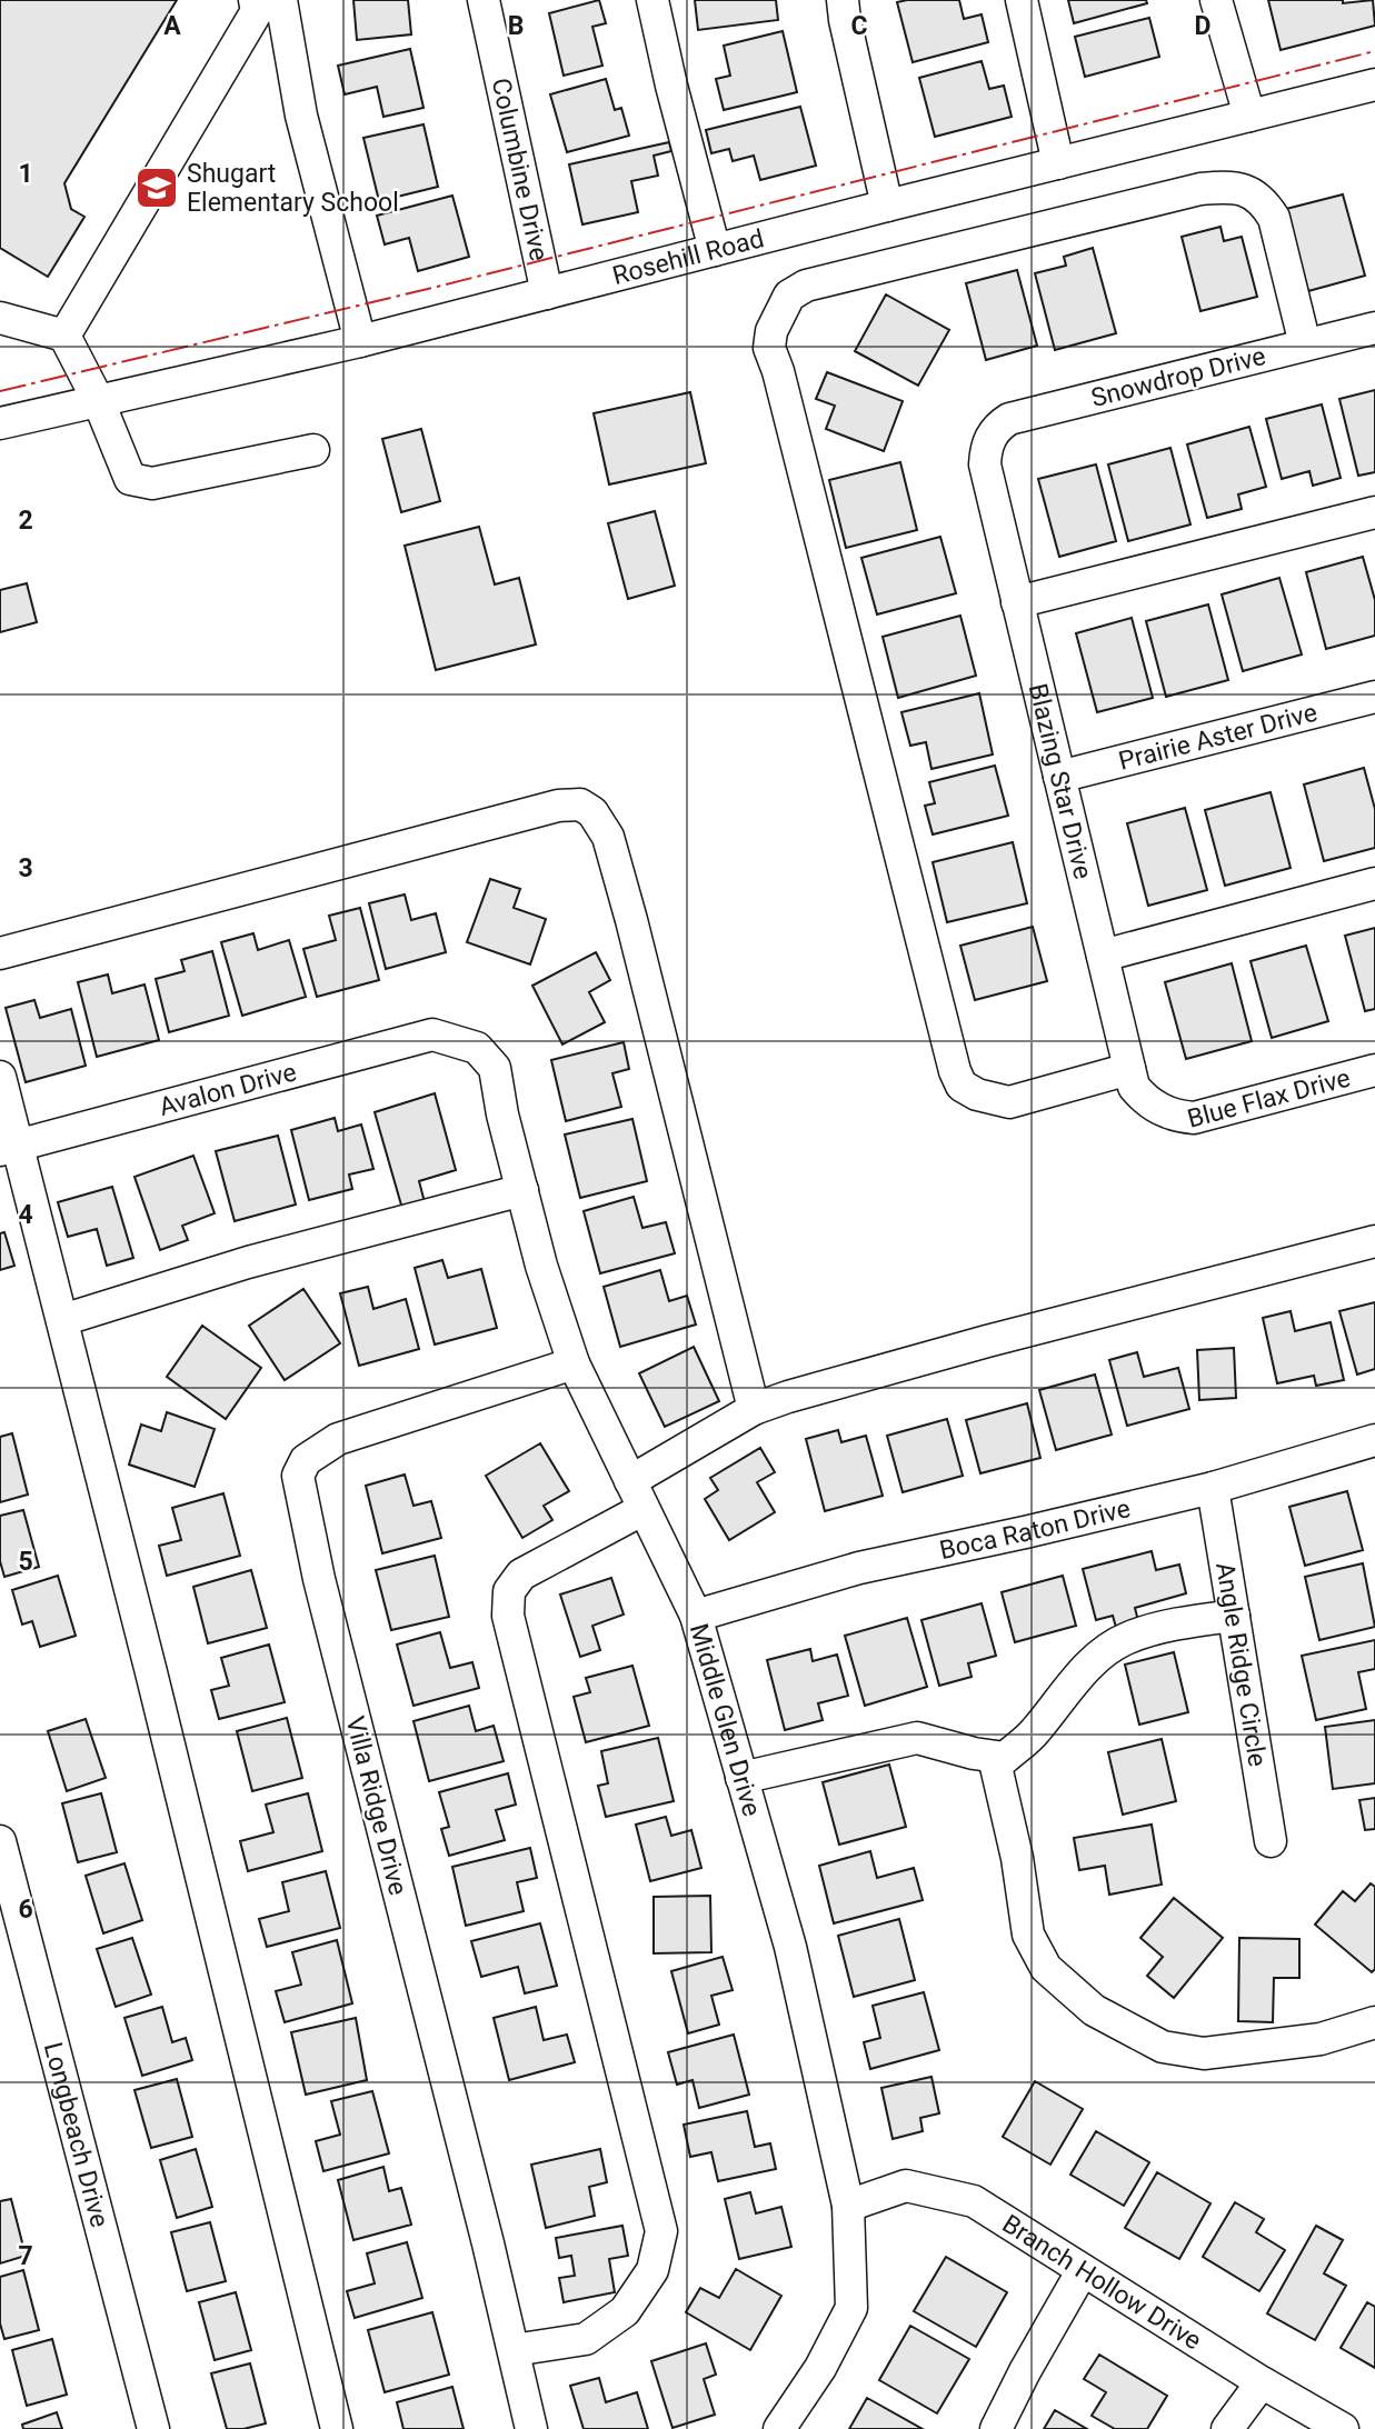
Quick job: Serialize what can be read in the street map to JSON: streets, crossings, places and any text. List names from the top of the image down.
{
  "streets": {
    "street": [
      "Columbine Drive",
      "Rosehill Road",
      "Snowdrop Drive",
      "Prairie Aster Drive",
      "Blazing Star Drive",
      "Avalon Drive",
      "Blue Flax Drive",
      "Boca Raton Drive",
      "Angle Ridge Circle",
      "Middle Glen Drive",
      "Villa Ridge Drive",
      "Longbeach Drive",
      "Branch Hollow Drive"
    ]
  },
  "crossings": [
    ["Columbine Drive", "Rosehill Road"],
    ["Snowdrop Drive", "Blazing Star Drive"],
    ["Prairie Aster Drive", "Blazing Star Drive"],
    ["Blazing Star Drive", "Blue Flax Drive"],
    ["Avalon Drive", "Middle Glen Drive"],
    ["Boca Raton Drive", "Angle Ridge Circle"],
    ["Boca Raton Drive", "Middle Glen Drive"],
    ["Middle Glen Drive", "Villa Ridge Drive"],
    ["Middle Glen Drive", "Branch Hollow Drive"]
  ],
  "places": {
    "school or university": ["Shugart Elementary School"]
  },
  "grid": {
    "columns": [
      "A",
      "B",
      "C",
      "D"
    ],
    "rows": [
      "1",
      "2",
      "3",
      "4",
      "5",
      "6",
      "7"
    ]
  }
}
